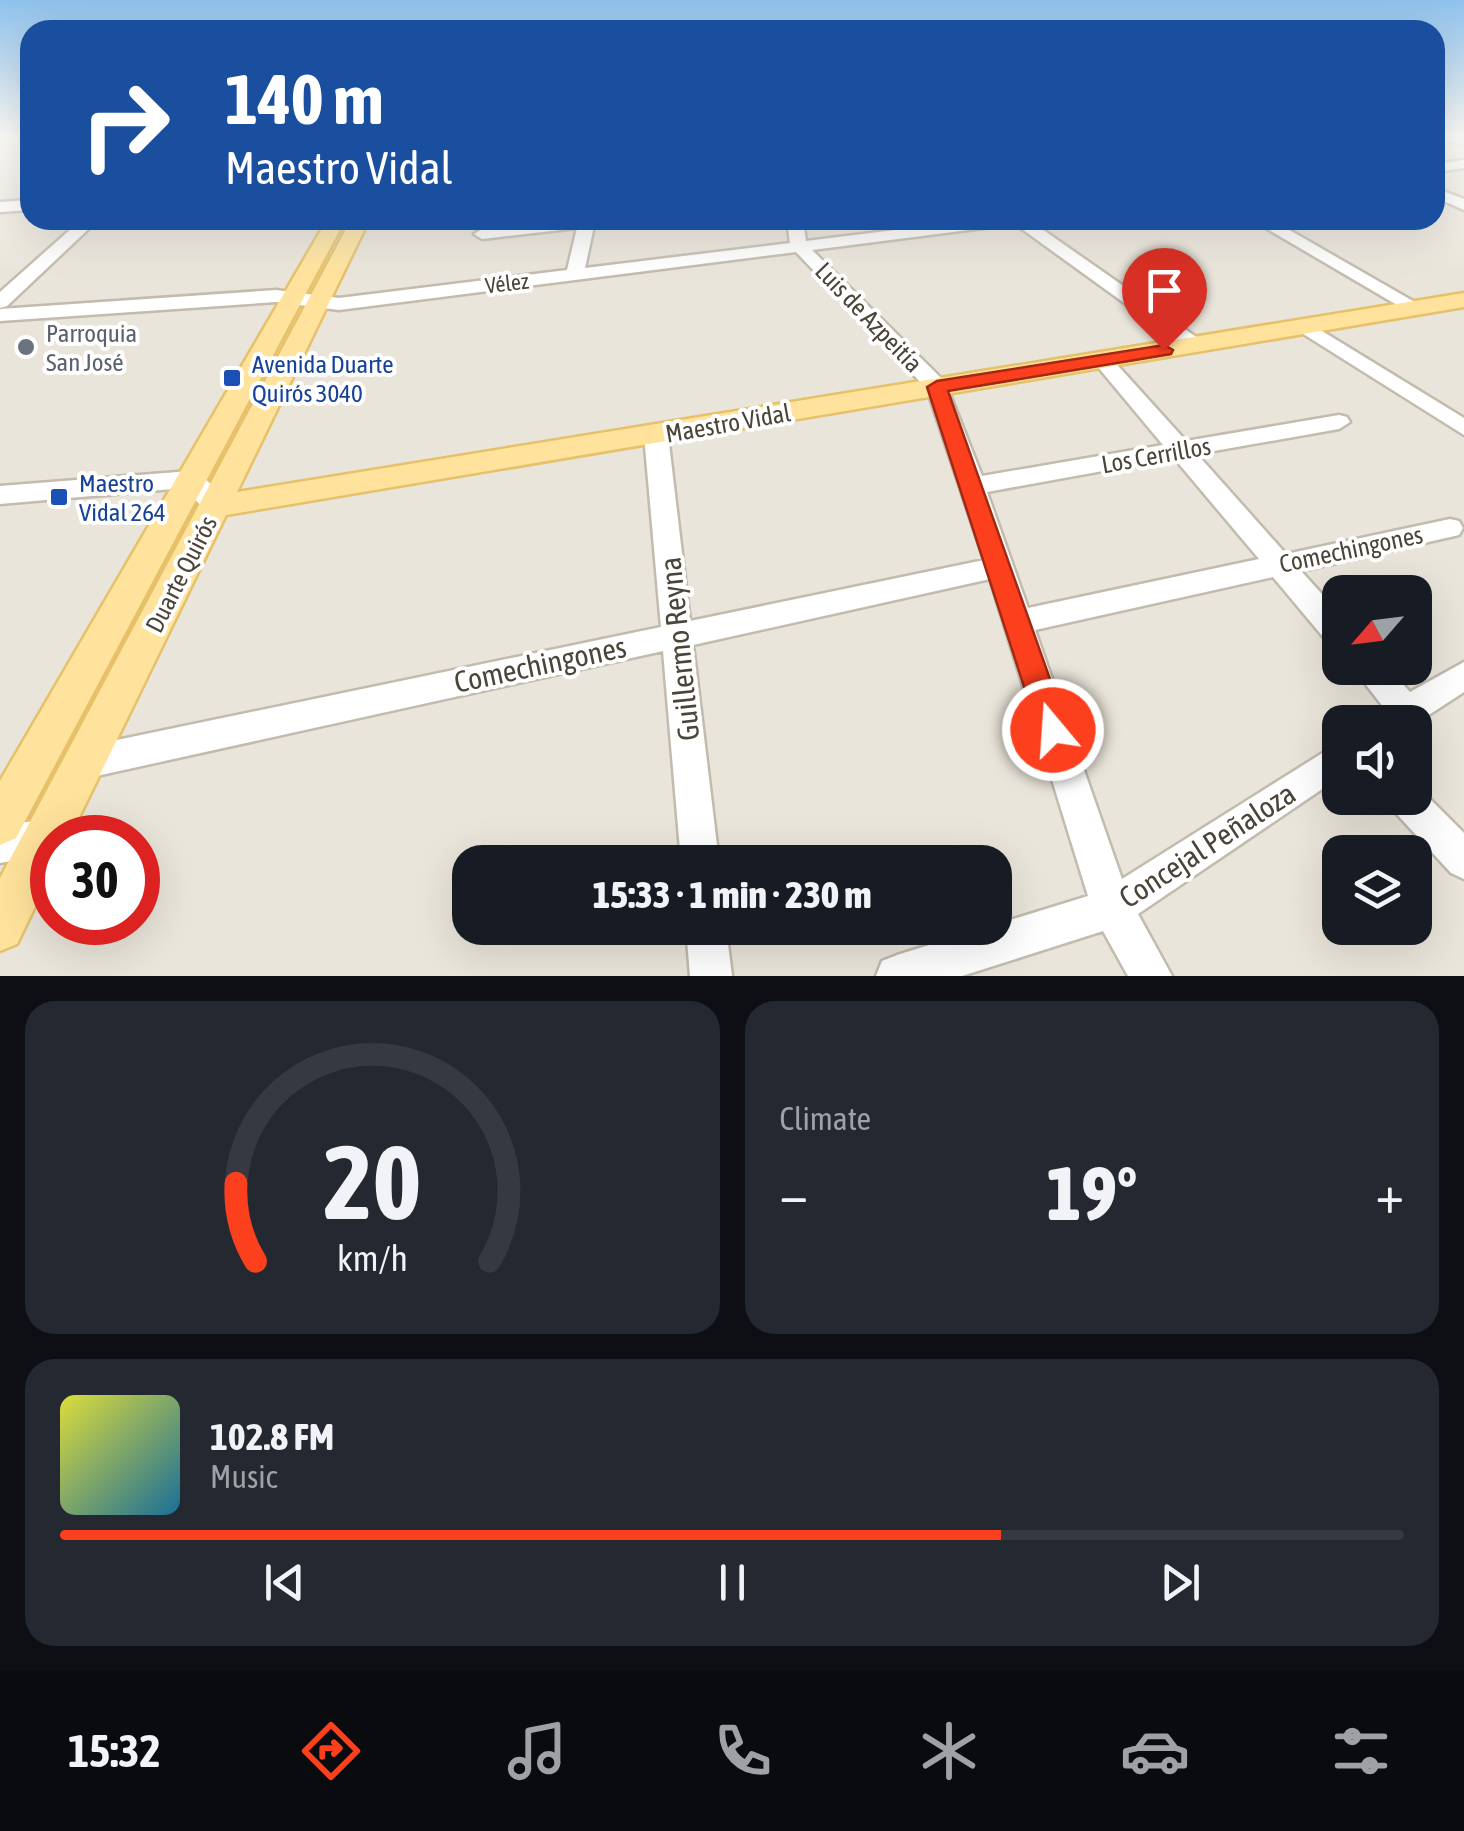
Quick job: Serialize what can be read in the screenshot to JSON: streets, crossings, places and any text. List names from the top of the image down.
{
  "streets": {
    "main road": ["Maestro Vidal", "Duarte Quirós"],
    "street": [
      "Vélez",
      "Luis de Azpeitía",
      "Los Cerrillos",
      "Comechingones",
      "Guillermo Reyna",
      "Concejal Peñaloza"
    ]
  },
  "crossings": [
    ["Vélez", "Luis de Azpeitía"],
    ["Vélez", "Duarte Quirós"],
    ["Luis de Azpeitía", "Maestro Vidal"],
    ["Luis de Azpeitía", "Los Cerrillos"],
    ["Luis de Azpeitía", "Comechingones"],
    ["Luis de Azpeitía", "Concejal Peñaloza"],
    ["Maestro Vidal", "Duarte Quirós"],
    ["Maestro Vidal", "Guillermo Reyna"],
    ["Comechingones", "Duarte Quirós"],
    ["Comechingones", "Guillermo Reyna"]
  ],
  "places": {
    "other": ["Parroquia San José"],
    "transit": ["Avenida Duarte Quirós 3040", "Maestro Vidal 264"]
  },
  "north": "bottom left",
  "page": {
    "turn": ["140 m", "Maestro Vidal"],
    "limit": "30",
    "trip": "15:33 · 1 min · 230 m",
    "tile": "Climate",
    "heat": ["−", "19°", "+"],
    "song": ["102.8 FM", "Music"],
    "tabs": "15:32",
    "gauge": ["20", "km/h"]
  }
}
